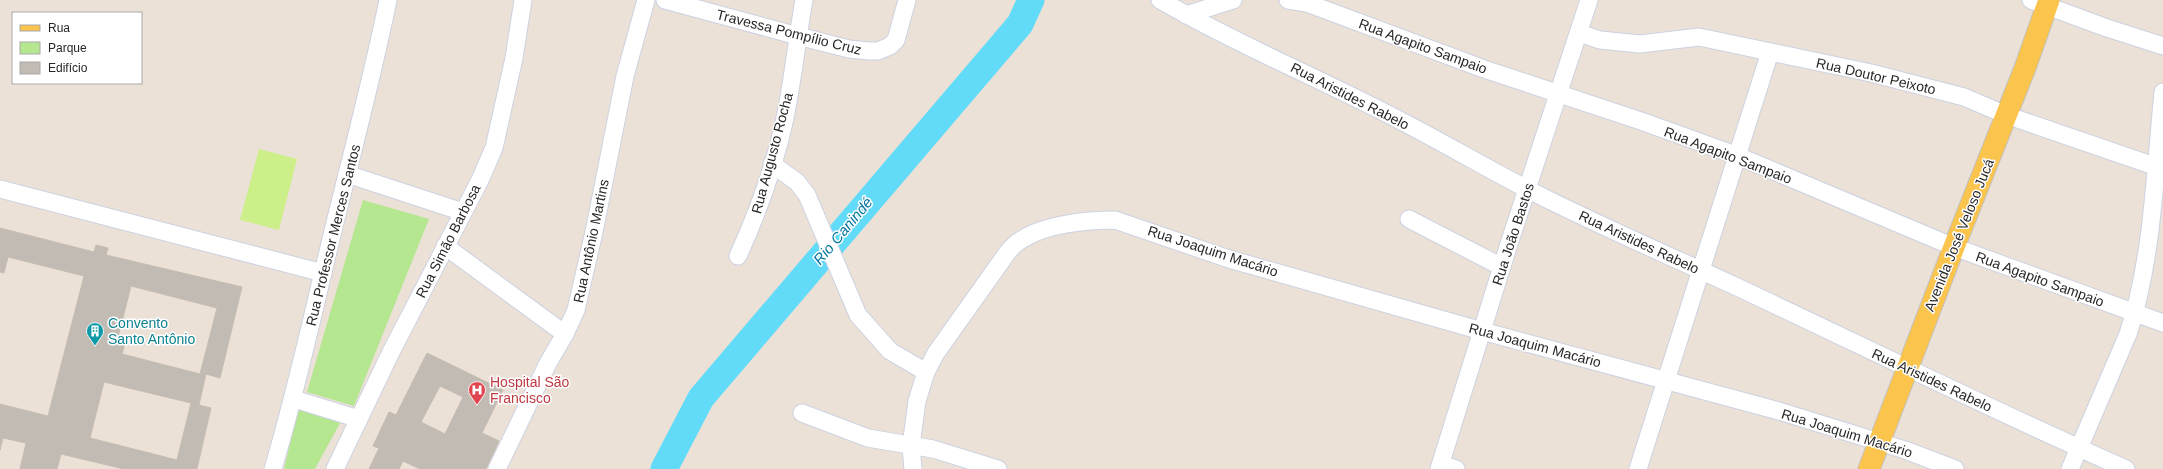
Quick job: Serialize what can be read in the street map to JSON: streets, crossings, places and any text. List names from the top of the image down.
{
  "streets": {
    "main road": ["Avenida José Veloso Jucá"],
    "street": [
      "Travessa Pompílio Cruz",
      "Rua Agapito Sampaio",
      "Rua Doutor Peixoto",
      "Rua Aristides Rabelo",
      "Rua Augusto Rocha",
      "Rua João Bastos",
      "Rua Professor Merces Santos",
      "Rua Simão Barbosa",
      "Rua Antônio Martins",
      "Rua Joaquim Macário"
    ]
  },
  "crossings": [
    ["Travessa Pompílio Cruz", "Rua Augusto Rocha"],
    ["Rua Agapito Sampaio", "Rua João Bastos"],
    ["Rua Agapito Sampaio", "Avenida José Veloso Jucá"],
    ["Rua Doutor Peixoto", "Rua João Bastos"],
    ["Rua Doutor Peixoto", "Avenida José Veloso Jucá"],
    ["Rua Aristides Rabelo", "Rua João Bastos"],
    ["Rua Aristides Rabelo", "Avenida José Veloso Jucá"],
    ["Rua João Bastos", "Rua Joaquim Macário"],
    ["Avenida José Veloso Jucá", "Rua Joaquim Macário"]
  ],
  "water": ["Rio Canindé"],
  "places": {
    "building": ["Convento Santo Antônio"],
    "hospital": ["Hospital São Francisco"]
  },
  "legend": ["Rua", "Parque", "Edifício"]
}
